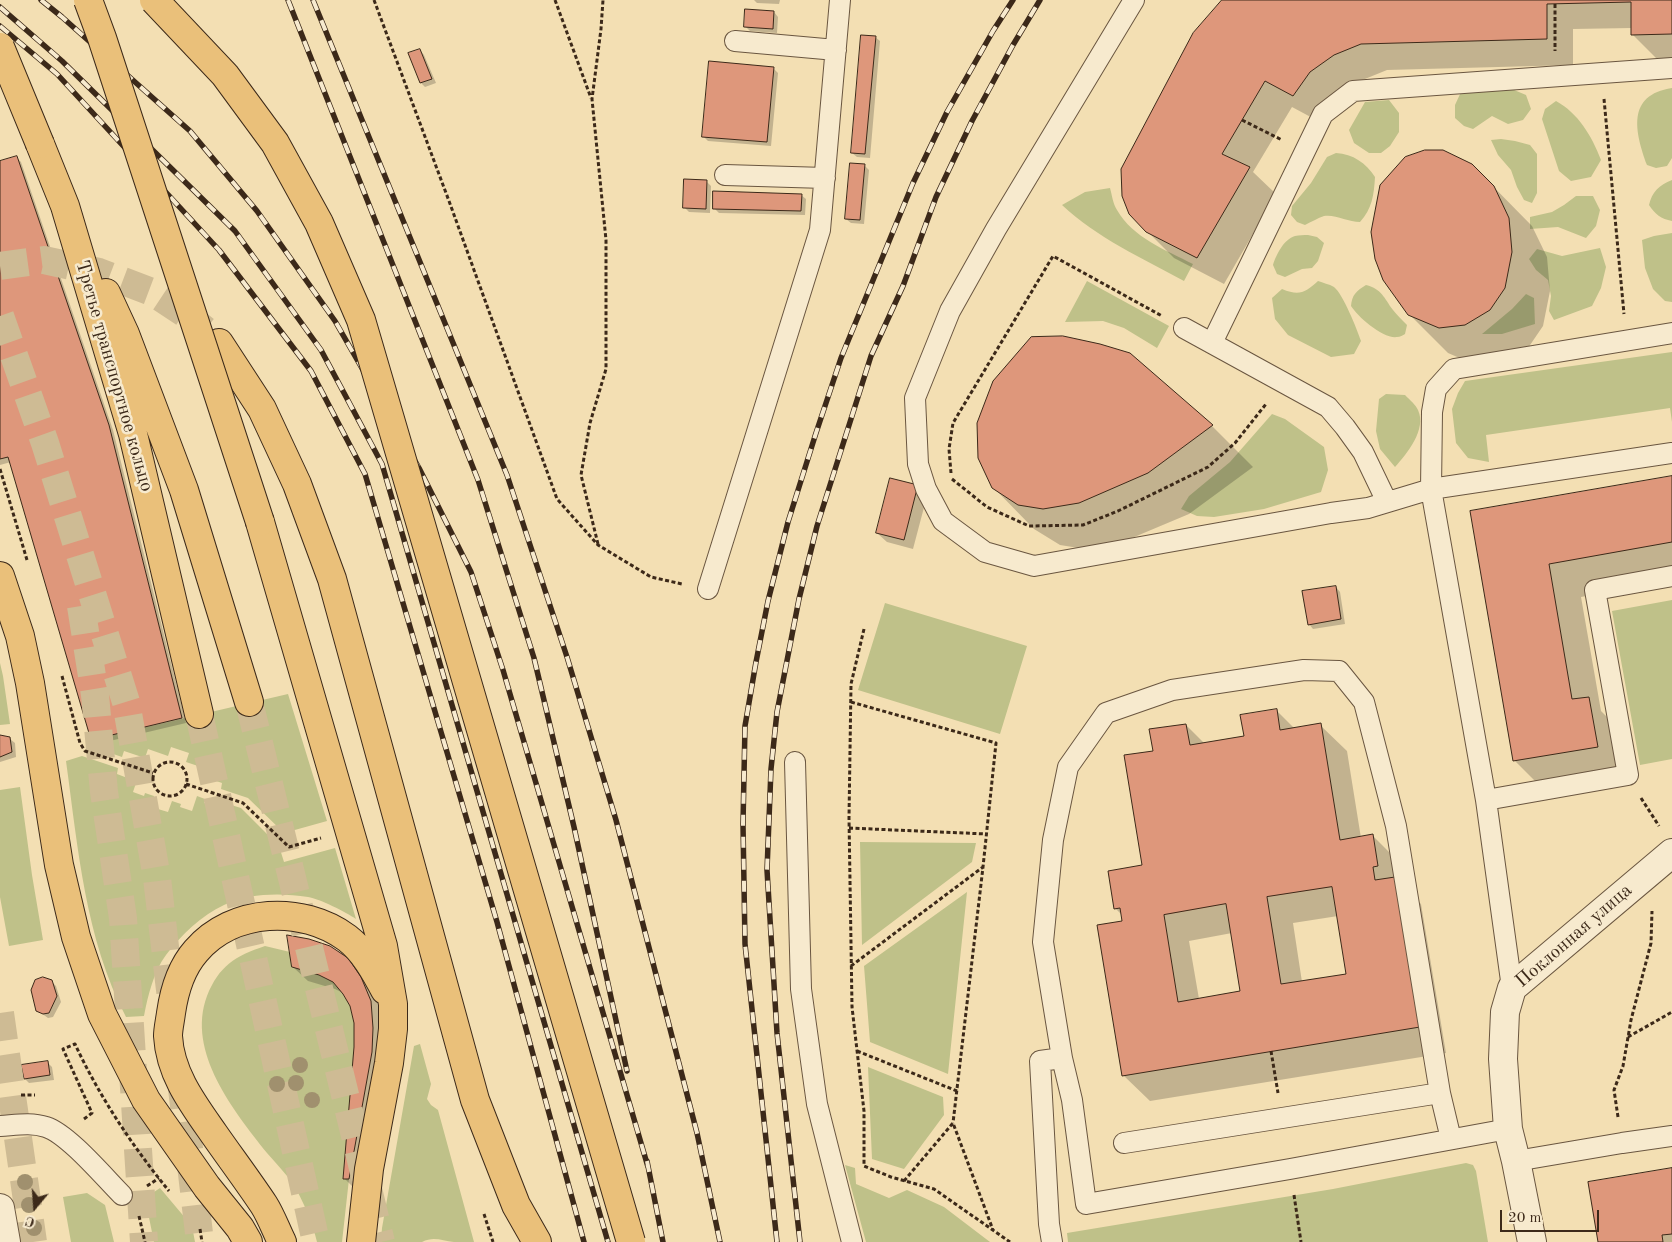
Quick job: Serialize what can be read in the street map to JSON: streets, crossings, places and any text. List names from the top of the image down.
{
  "streets": {
    "main road": ["Третье транспортное кольцо"],
    "street": ["Поклонная улица"]
  },
  "scale_bar": "20 m",
  "north": "bottom"
}
